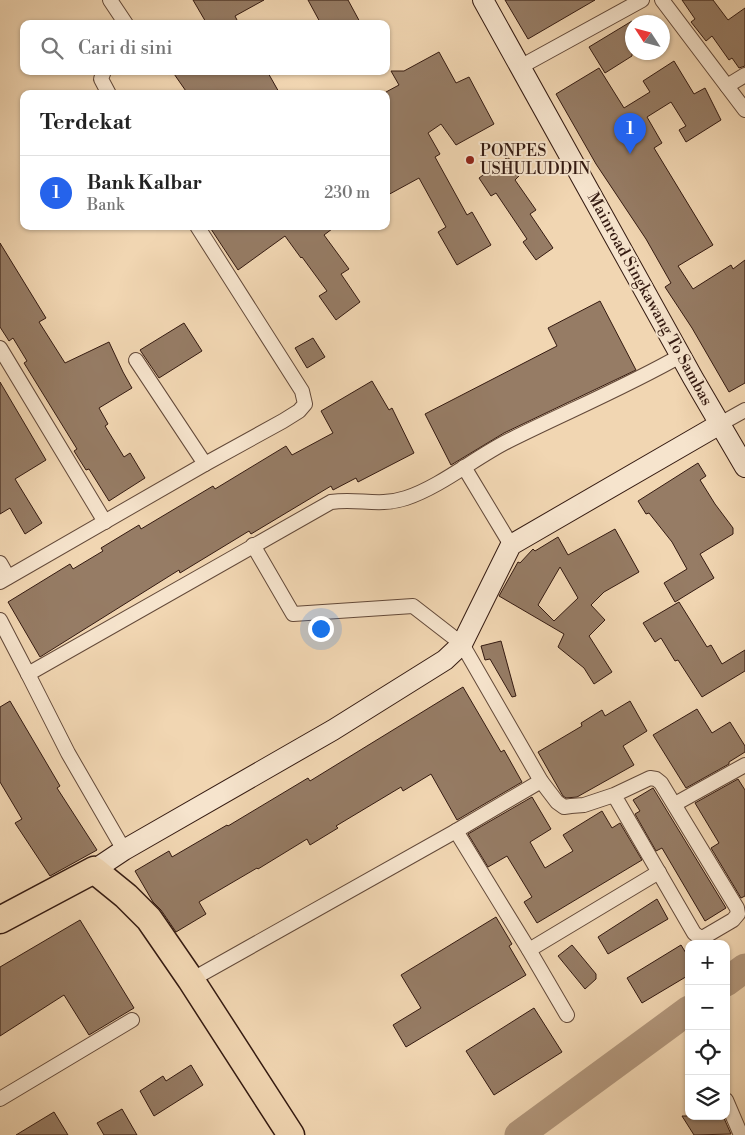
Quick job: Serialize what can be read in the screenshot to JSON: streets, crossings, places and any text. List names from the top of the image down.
{
  "streets": {
    "street": ["Mainroad Singkawang To Sambas"]
  },
  "places": ["PONPES USHULUDDIN"],
  "north": "top left",
  "page": {
    "search": "Cari di sini",
    "heading": "Terdekat",
    "pins": "1",
    "list": [
      {
        "mark": "1",
        "name": "Bank Kalbar",
        "note": "Bank",
        "value": "230 m"
      }
    ],
    "map_buttons": ["+", "−"]
  }
}
